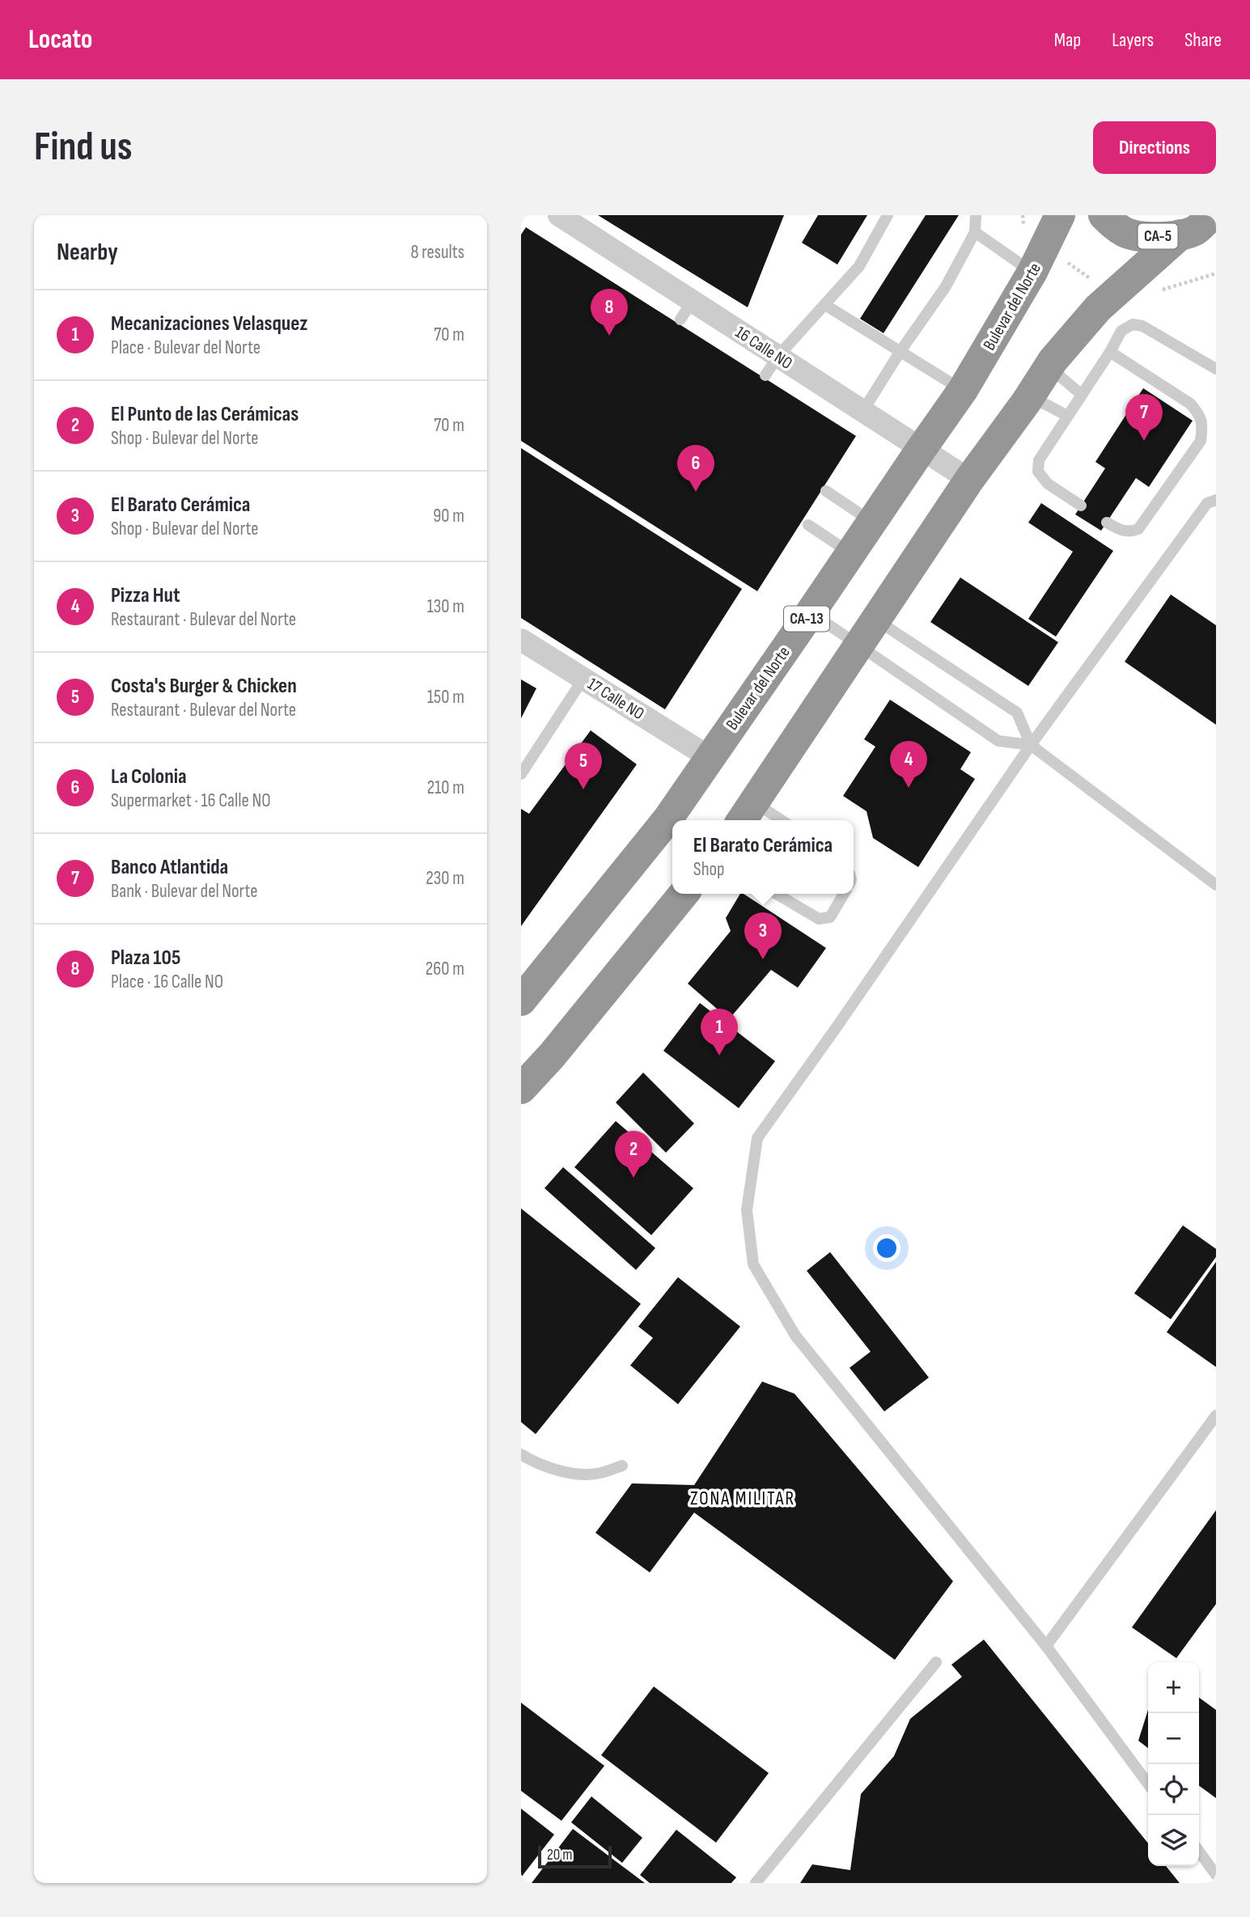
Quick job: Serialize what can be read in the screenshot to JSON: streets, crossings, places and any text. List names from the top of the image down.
{
  "streets": {
    "highway": ["CA-5", "Bulevar del Norte", "CA-13"],
    "street": ["16 Calle NO", "17 Calle NO"]
  },
  "crossings": [
    ["Bulevar del Norte", "16 Calle NO"],
    ["Bulevar del Norte", "17 Calle NO"]
  ],
  "districts": ["ZONA MILITAR"],
  "scale_bar": "20 m",
  "page": {
    "header": "Locato",
    "nav": ["Map", "Layers", "Share"],
    "buttons": "Directions",
    "title": "Find us",
    "heading": ["Nearby", "8 results"],
    "list": [
      {
        "mark": "1",
        "name": "Mecanizaciones Velasquez",
        "note": "Place · Bulevar del Norte",
        "value": "70 m"
      },
      {
        "mark": "2",
        "name": "El Punto de las Cerámicas",
        "note": "Shop · Bulevar del Norte",
        "value": "70 m"
      },
      {
        "mark": "3",
        "name": "El Barato Cerámica",
        "note": "Shop · Bulevar del Norte",
        "value": "90 m"
      },
      {
        "mark": "4",
        "name": "Pizza Hut",
        "note": "Restaurant · Bulevar del Norte",
        "value": "130 m"
      },
      {
        "mark": "5",
        "name": "Costa's Burger & Chicken",
        "note": "Restaurant · Bulevar del Norte",
        "value": "150 m"
      },
      {
        "mark": "6",
        "name": "La Colonia",
        "note": "Supermarket · 16 Calle NO",
        "value": "210 m"
      },
      {
        "mark": "7",
        "name": "Banco Atlantida",
        "note": "Bank · Bulevar del Norte",
        "value": "230 m"
      },
      {
        "mark": "8",
        "name": "Plaza 105",
        "note": "Place · 16 Calle NO",
        "value": "260 m"
      }
    ],
    "pins": [
      "8",
      "7",
      "6",
      "4",
      "5",
      "3",
      "1",
      "2"
    ],
    "popup": ["El Barato Cerámica", "Shop"],
    "map_buttons": ["+", "−"],
    "scale": "20 m"
  }
}
